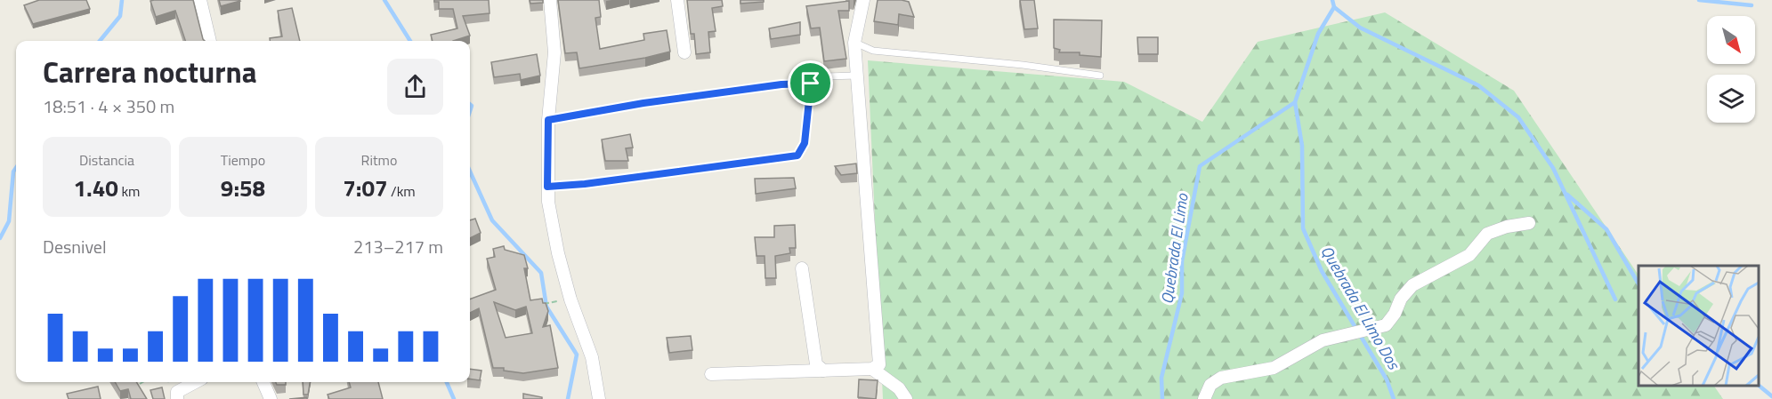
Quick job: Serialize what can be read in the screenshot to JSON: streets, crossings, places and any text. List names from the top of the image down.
{
  "water": ["Quebrada El Limo", "Quebrada El Limo Dos"],
  "north": "bottom right",
  "page": {
    "heading": ["Carrera nocturna", "18:51 · 4 × 350 m"],
    "stats": [
      ["Distancia", "1.40 km"],
      ["Tiempo", "9:58"],
      ["Ritmo", "7:07 /km"]
    ],
    "chart": ["Desnivel", "213–217 m"]
  }
}
